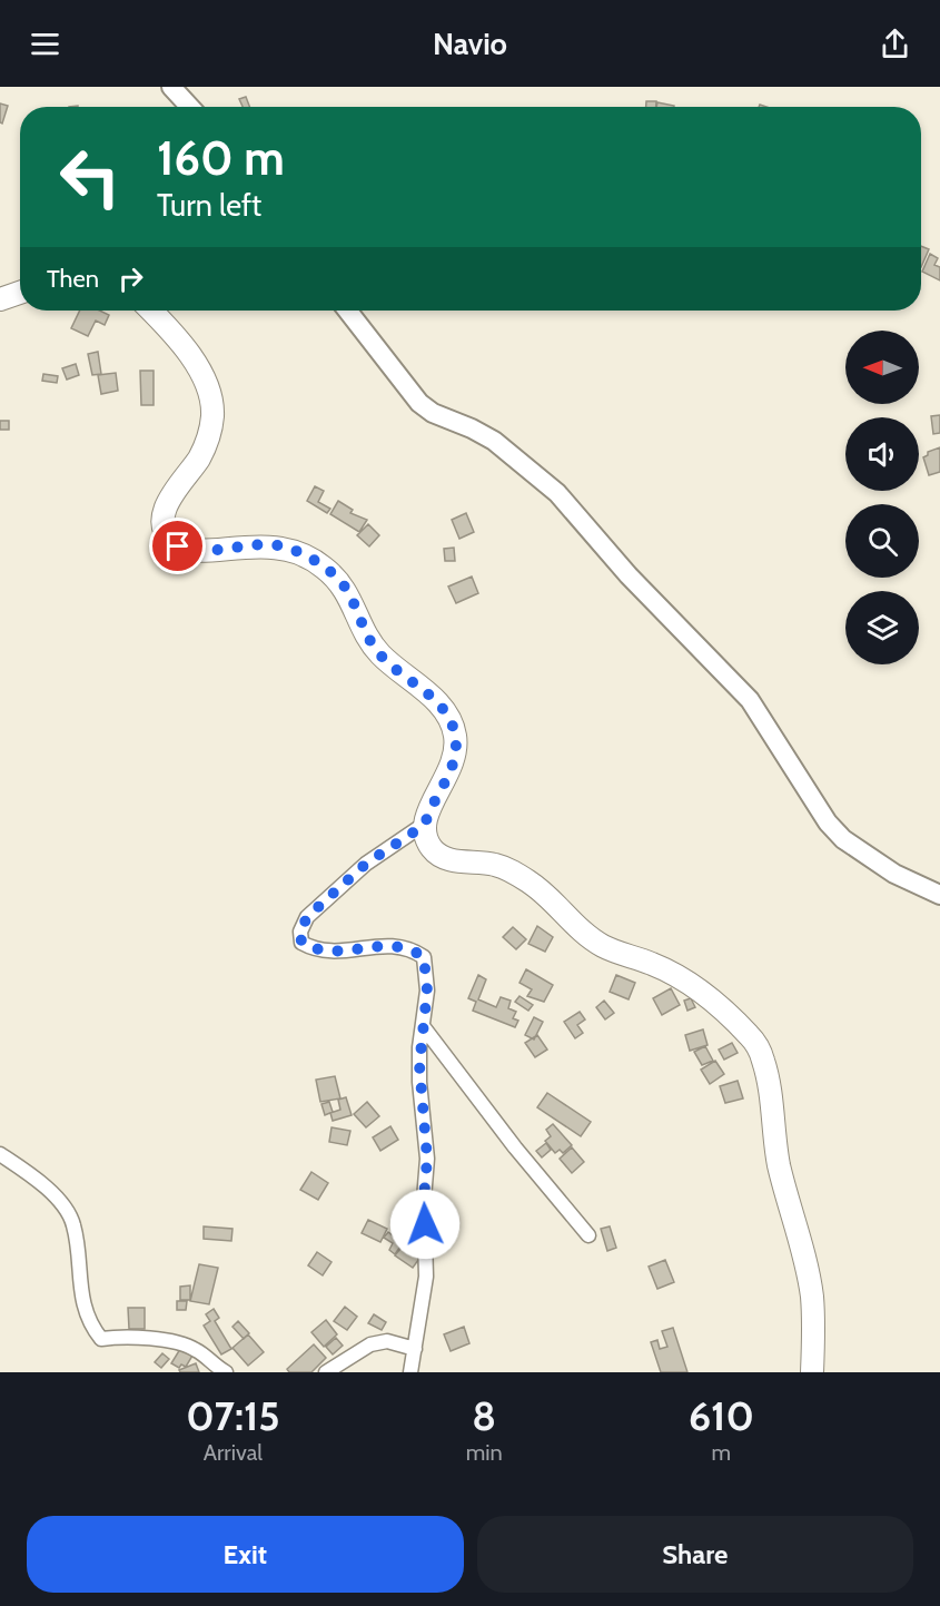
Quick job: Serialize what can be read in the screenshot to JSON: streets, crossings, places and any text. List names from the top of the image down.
{
  "north": "left",
  "page": {
    "header": "Navio",
    "turn": ["160 m", "Turn left"],
    "then": "Then",
    "eta": [
      "07:15",
      "Arrival",
      "8",
      "min",
      "610",
      "m"
    ],
    "buttons": ["Exit", "Share"]
  }
}
